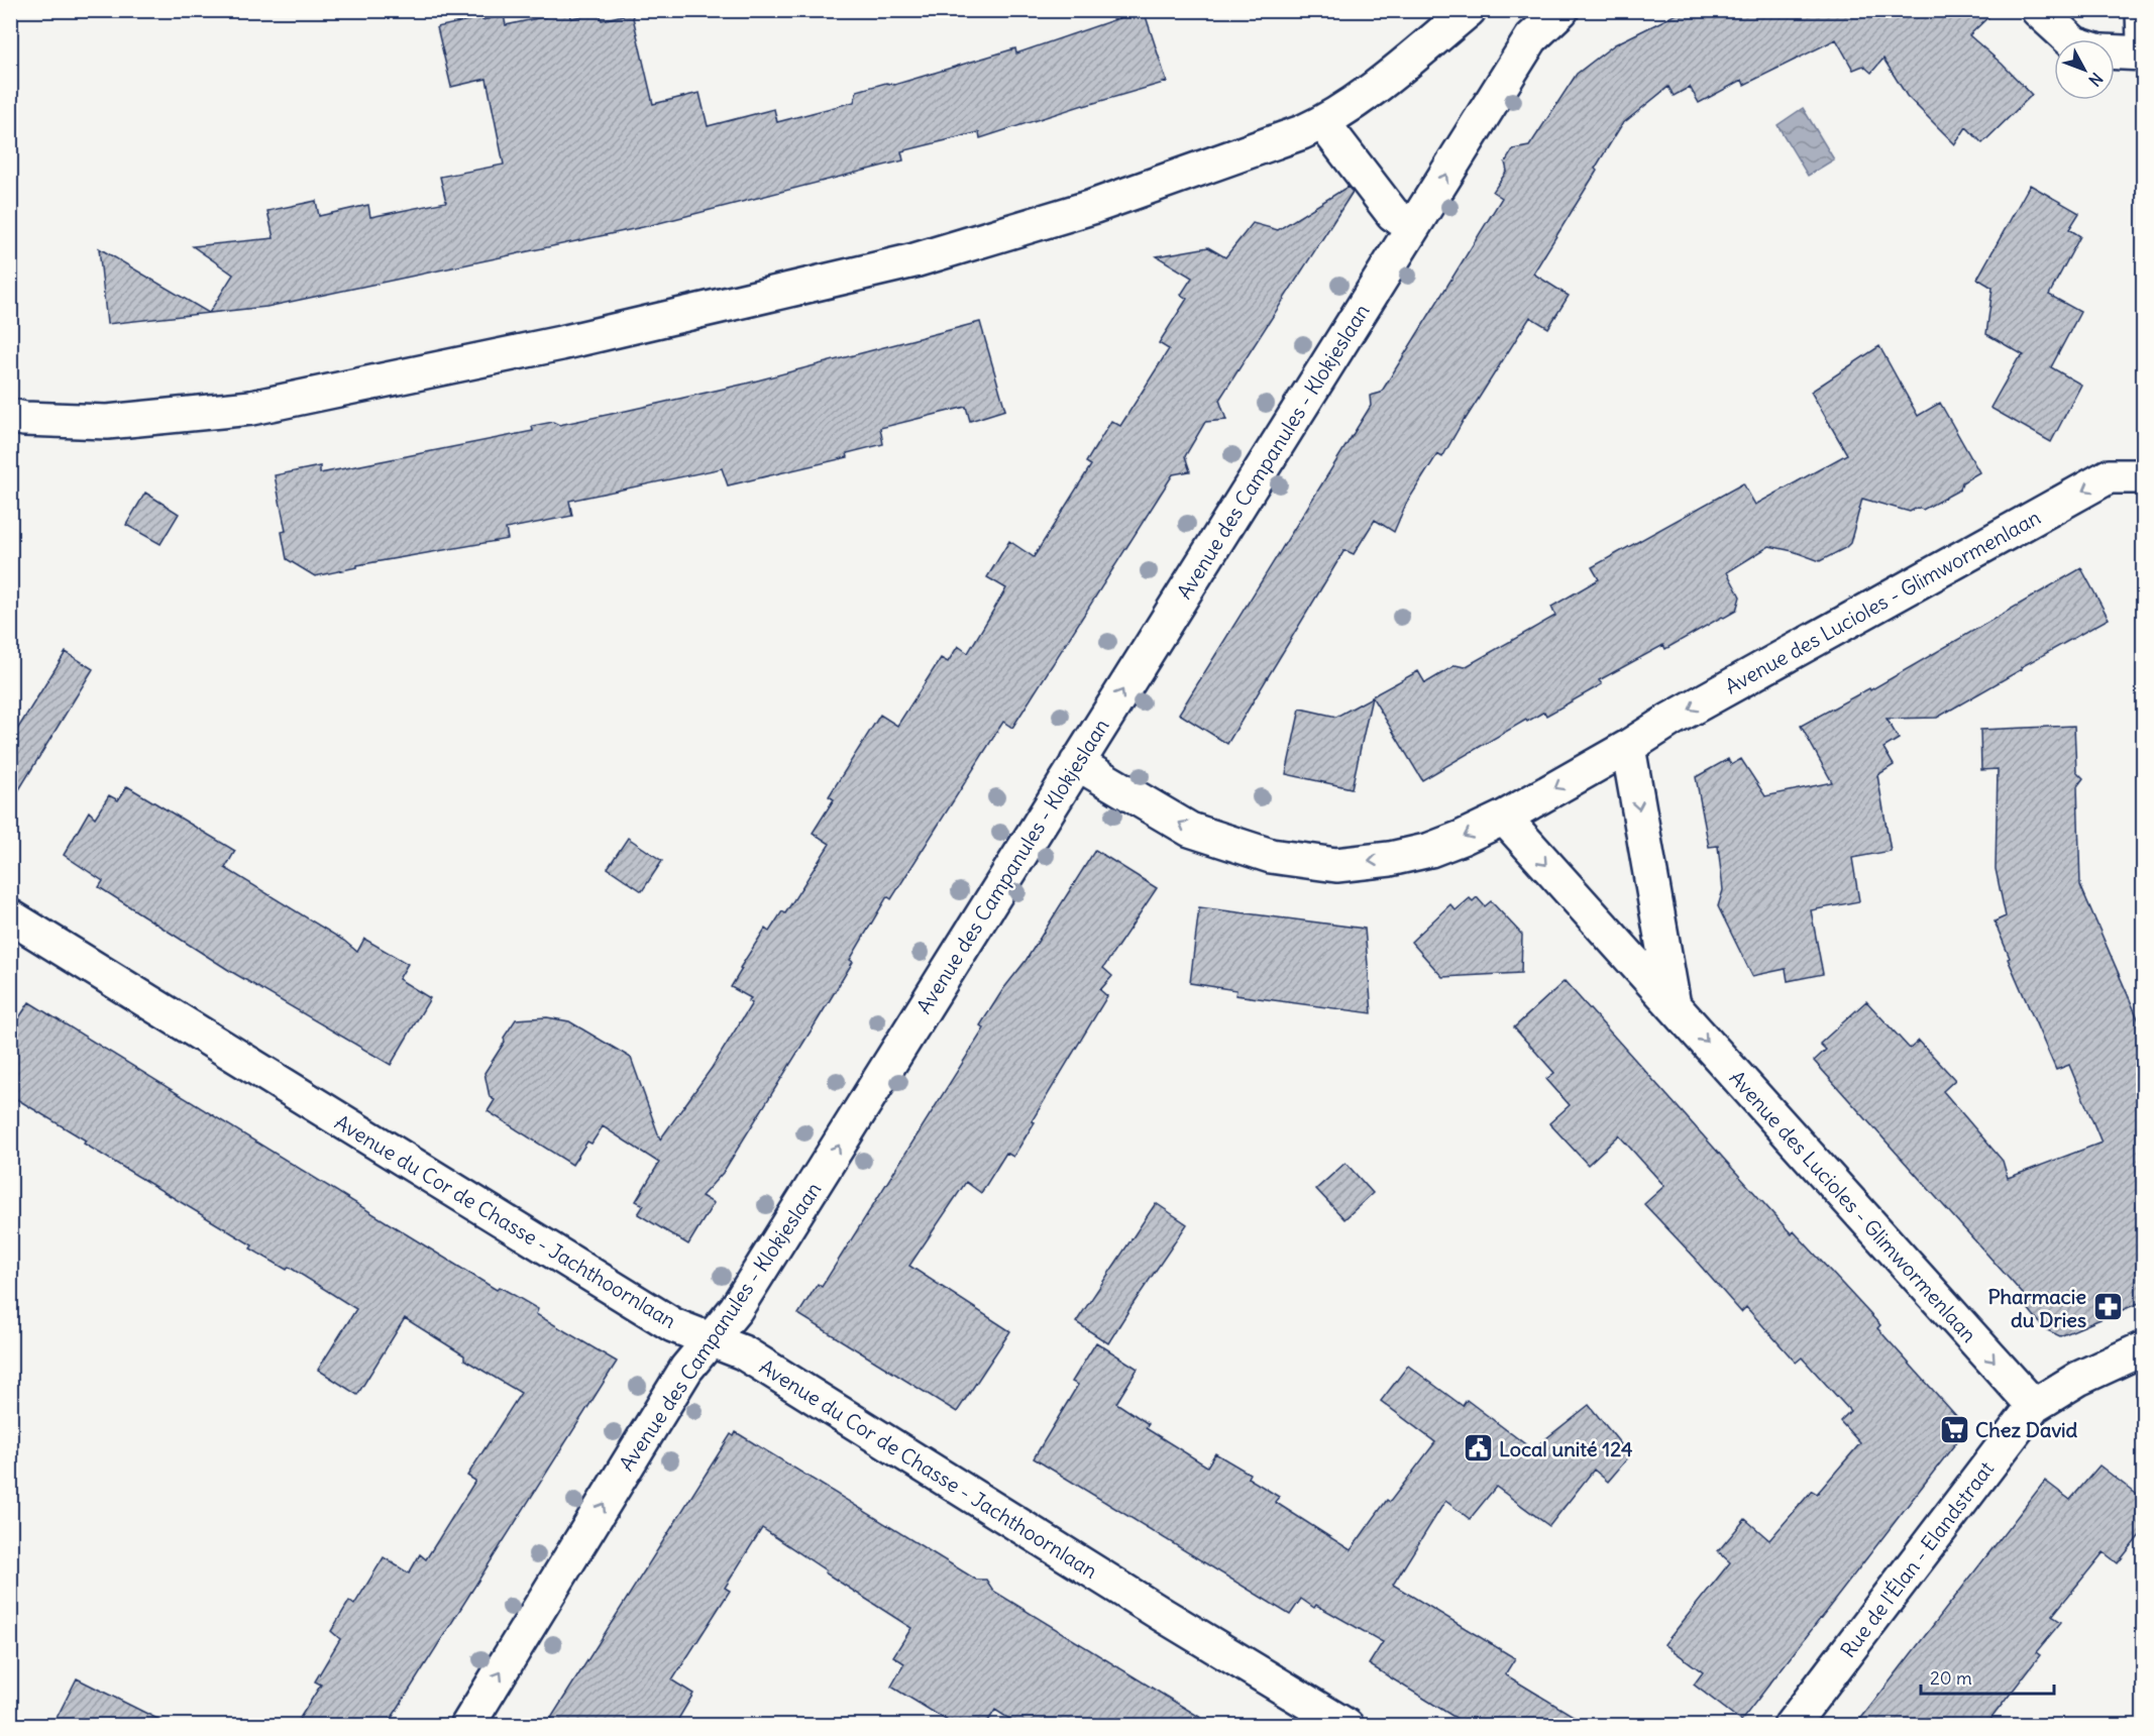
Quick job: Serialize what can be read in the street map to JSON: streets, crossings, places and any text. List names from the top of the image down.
{
  "streets": {
    "street": [
      "Avenue des Campanules - Klokjeslaan",
      "Avenue des Lucioles - Glimwormenlaan",
      "Avenue du Cor de Chasse - Jachthoornlaan",
      "Rue de l'Élan - Elandstraat"
    ]
  },
  "crossings": [
    ["Avenue des Campanules - Klokjeslaan", "Avenue du Cor de Chasse - Jachthoornlaan"],
    ["Avenue des Lucioles - Glimwormenlaan", "Rue de l'Élan - Elandstraat"]
  ],
  "one_way": ["Avenue des Campanules - Klokjeslaan"],
  "places": {
    "pharmacy": ["Pharmacie du Dries"],
    "supermarket": ["Chez David"],
    "public building": ["Local unité 124"]
  },
  "scale_bar": "20 m",
  "north": "bottom right"
}
